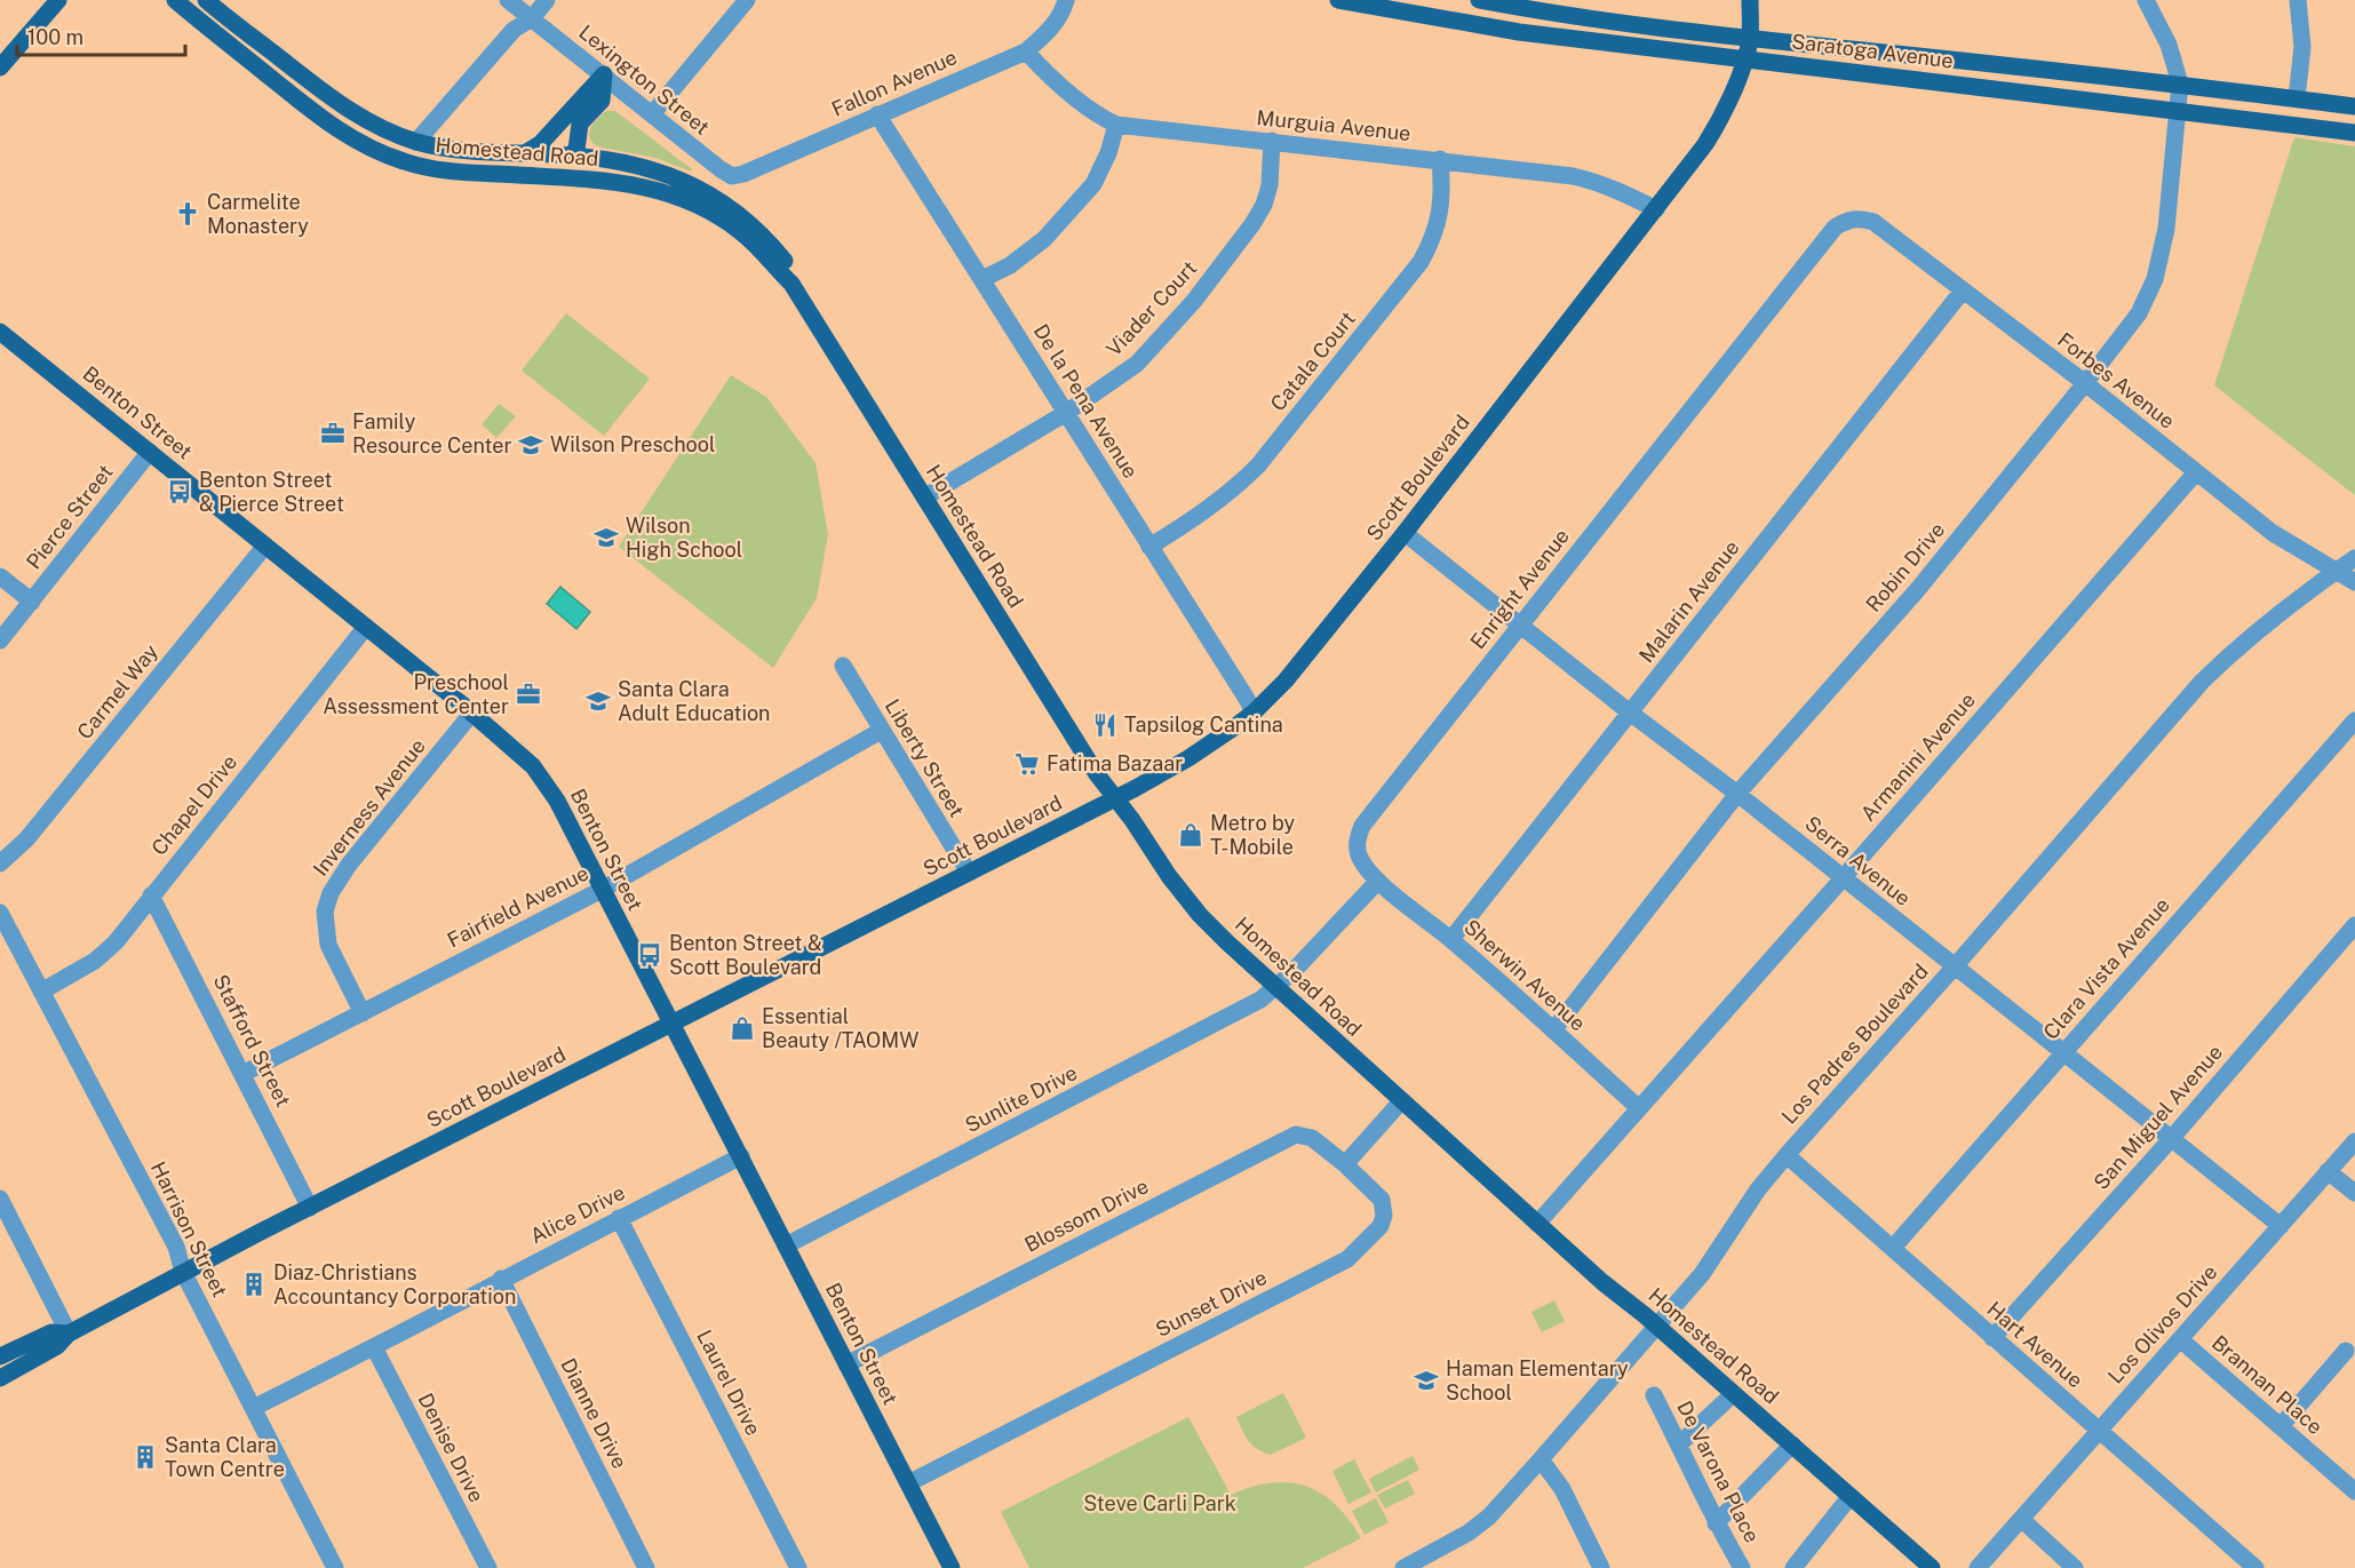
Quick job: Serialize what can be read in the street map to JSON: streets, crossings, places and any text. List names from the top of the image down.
{
  "streets": {
    "main road": [
      "Saratoga Avenue",
      "Homestead Road",
      "Benton Street",
      "Scott Boulevard"
    ],
    "street": [
      "Lexington Street",
      "Fallon Avenue",
      "Murguia Avenue",
      "Viader Court",
      "Catala Court",
      "Forbes Avenue",
      "De la Pena Avenue",
      "Pierce Street",
      "Robin Drive",
      "Enright Avenue",
      "Malarin Avenue",
      "Carmel Way",
      "Armanini Avenue",
      "Liberty Street",
      "Chapel Drive",
      "Inverness Avenue",
      "Serra Avenue",
      "Fairfield Avenue",
      "Clara Vista Avenue",
      "Sherwin Avenue",
      "Stafford Street",
      "Los Padres Boulevard",
      "Sunlite Drive",
      "San Miguel Avenue",
      "Alice Drive",
      "Blossom Drive",
      "Harrison Street",
      "Sunset Drive",
      "Los Olivos Drive",
      "Hart Avenue",
      "Laurel Drive",
      "Brannan Place",
      "Dianne Drive",
      "Denise Drive",
      "De Varona Place"
    ]
  },
  "crossings": [
    ["Saratoga Avenue", "Scott Boulevard"],
    ["Saratoga Avenue", "Robin Drive"],
    ["Lexington Street", "Fallon Avenue"],
    ["Fallon Avenue", "Murguia Avenue"],
    ["Fallon Avenue", "De la Pena Avenue"],
    ["Murguia Avenue", "Viader Court"],
    ["Murguia Avenue", "Catala Court"],
    ["Murguia Avenue", "Scott Boulevard"],
    ["Homestead Road", "Viader Court"],
    ["Homestead Road", "Scott Boulevard"],
    ["Homestead Road", "Armanini Avenue"],
    ["Homestead Road", "Los Padres Boulevard"],
    ["Homestead Road", "Sunlite Drive"],
    ["Viader Court", "De la Pena Avenue"],
    ["Catala Court", "De la Pena Avenue"],
    ["Forbes Avenue", "Robin Drive"],
    ["Forbes Avenue", "Enright Avenue"],
    ["Forbes Avenue", "Malarin Avenue"],
    ["Forbes Avenue", "Armanini Avenue"],
    ["Forbes Avenue", "Los Padres Boulevard"],
    ["De la Pena Avenue", "Scott Boulevard"],
    ["Benton Street", "Scott Boulevard"],
    ["Benton Street", "Pierce Street"],
    ["Benton Street", "Carmel Way"],
    ["Benton Street", "Chapel Drive"],
    ["Benton Street", "Inverness Avenue"],
    ["Benton Street", "Fairfield Avenue"],
    ["Benton Street", "Sunlite Drive"],
    ["Benton Street", "Alice Drive"],
    ["Benton Street", "Blossom Drive"],
    ["Benton Street", "Sunset Drive"],
    ["Scott Boulevard", "Liberty Street"],
    ["Scott Boulevard", "Serra Avenue"],
    ["Scott Boulevard", "Stafford Street"],
    ["Scott Boulevard", "Harrison Street"],
    ["Robin Drive", "Serra Avenue"],
    ["Robin Drive", "Sherwin Avenue"],
    ["Enright Avenue", "Serra Avenue"],
    ["Enright Avenue", "Sherwin Avenue"],
    ["Malarin Avenue", "Serra Avenue"],
    ["Malarin Avenue", "Sherwin Avenue"],
    ["Armanini Avenue", "Serra Avenue"],
    ["Armanini Avenue", "Sherwin Avenue"],
    ["Liberty Street", "Fairfield Avenue"],
    ["Chapel Drive", "Stafford Street"],
    ["Chapel Drive", "Harrison Street"],
    ["Inverness Avenue", "Fairfield Avenue"],
    ["Serra Avenue", "Clara Vista Avenue"],
    ["Serra Avenue", "Los Padres Boulevard"],
    ["Serra Avenue", "San Miguel Avenue"],
    ["Serra Avenue", "Los Olivos Drive"],
    ["Fairfield Avenue", "Stafford Street"],
    ["Clara Vista Avenue", "Hart Avenue"],
    ["Los Padres Boulevard", "Hart Avenue"],
    ["San Miguel Avenue", "Hart Avenue"],
    ["Alice Drive", "Harrison Street"],
    ["Alice Drive", "Laurel Drive"],
    ["Alice Drive", "Dianne Drive"],
    ["Alice Drive", "Denise Drive"],
    ["Blossom Drive", "Sunset Drive"],
    ["Los Olivos Drive", "Hart Avenue"],
    ["Los Olivos Drive", "Brannan Place"]
  ],
  "parks": ["Steve Carli Park"],
  "places": {
    "church": ["Carmelite Monastery"],
    "office": ["Family Resource Center", "Preschool Assessment Center"],
    "school or university": [
      "Wilson Preschool",
      "Wilson High School",
      "Santa Clara Adult Education",
      "Haman Elementary School"
    ],
    "bus stop": ["Benton Street & Pierce Street", "Benton Street & Scott Boulevard"],
    "restaurant": ["Tapsilog Cantina"],
    "supermarket": ["Fatima Bazaar"],
    "shop": ["Metro by T-Mobile", "Essential Beauty /TAOMW"],
    "building": ["Diaz-Christians Accountancy Corporation", "Santa Clara Town Centre"]
  },
  "scale_bar": "100 m"
}
